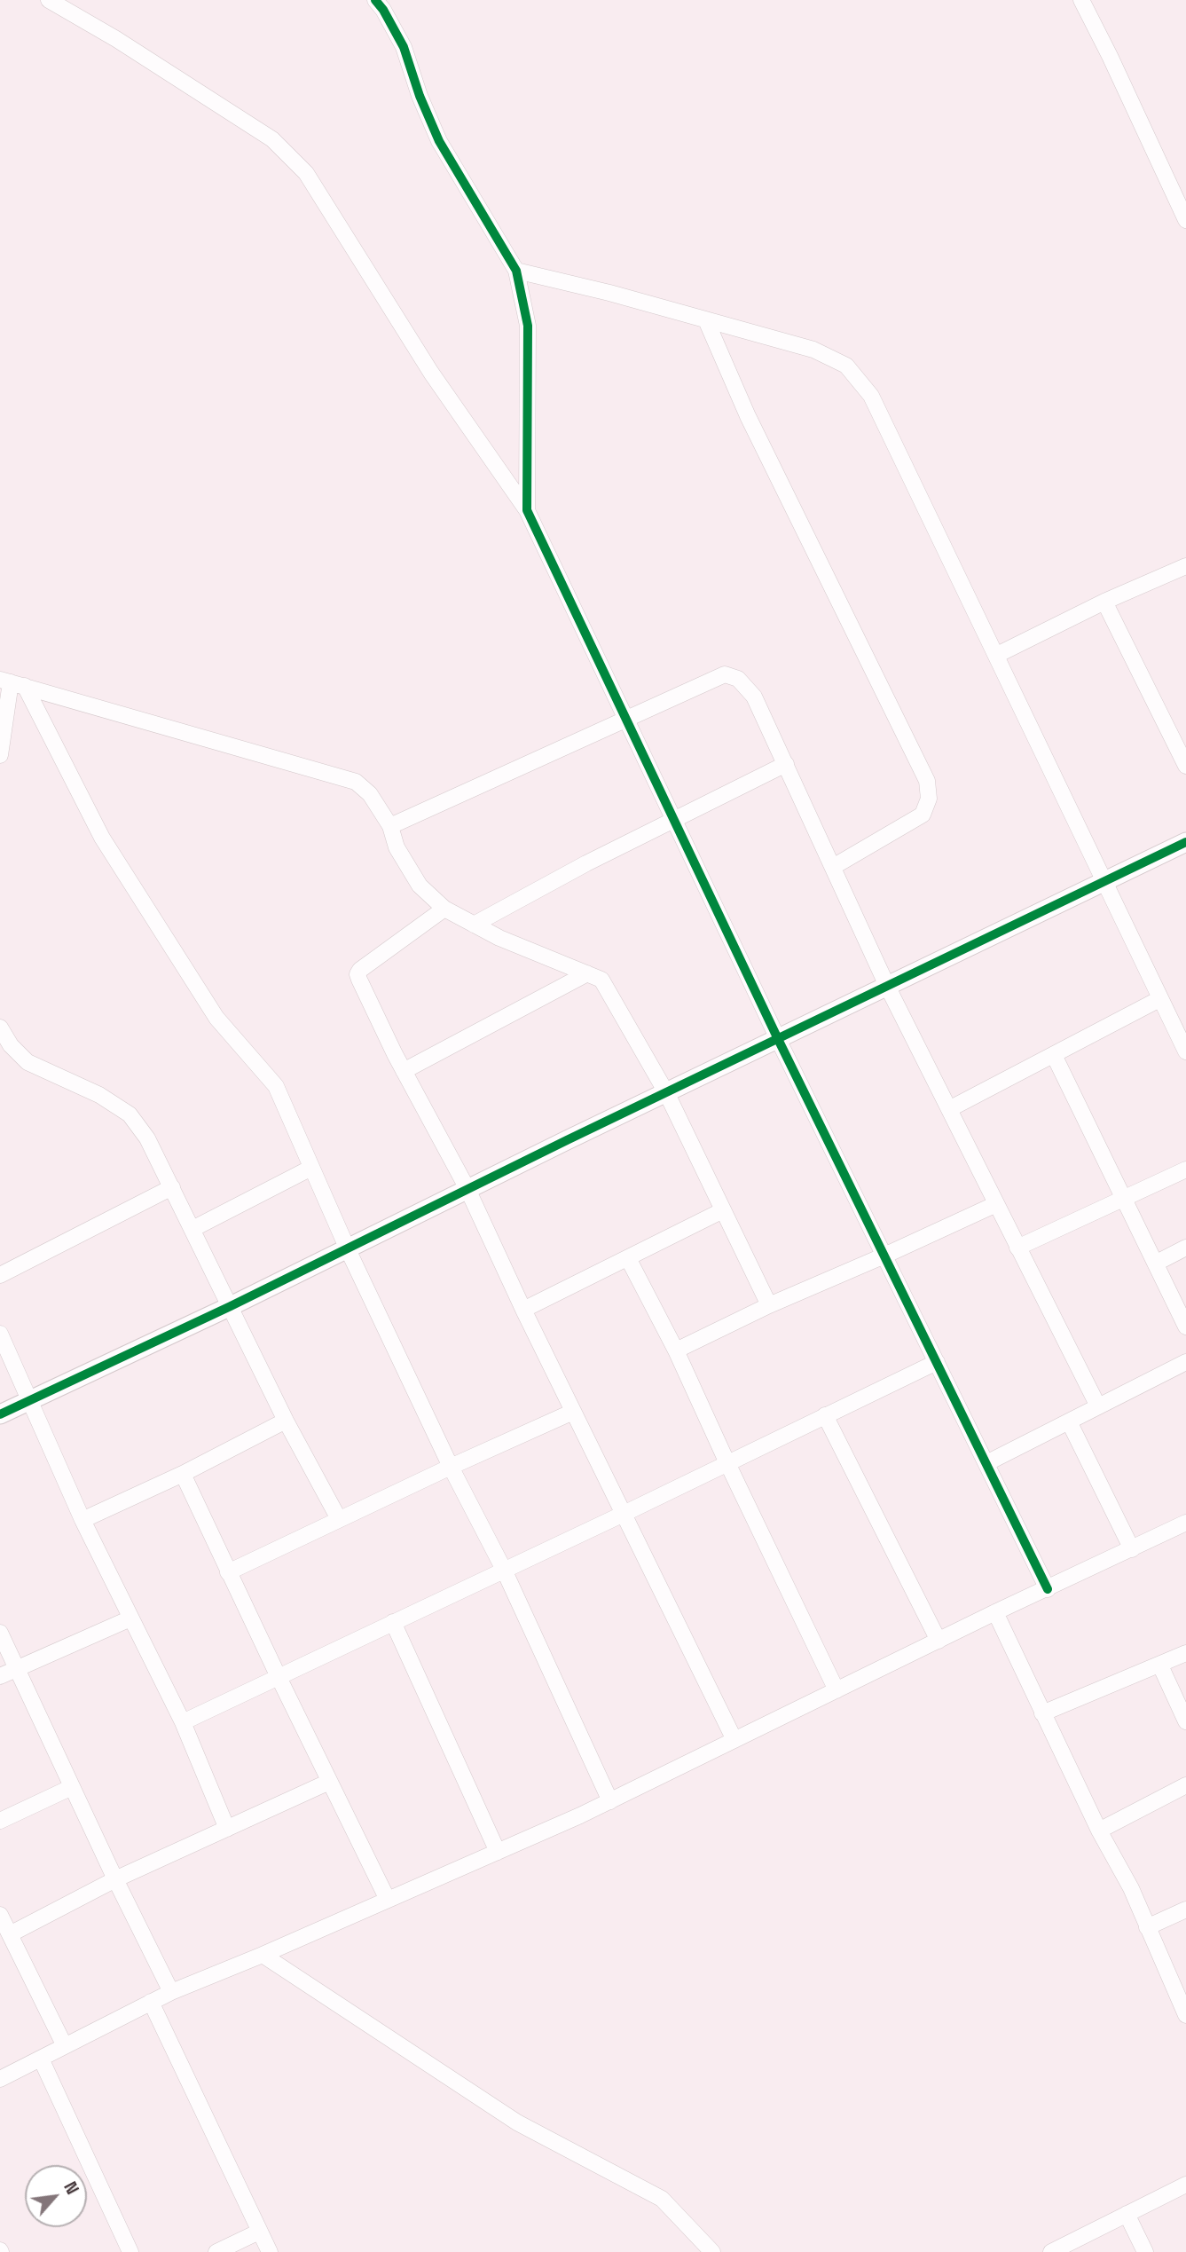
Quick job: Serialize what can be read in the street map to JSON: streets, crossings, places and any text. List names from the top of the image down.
{
  "north": "top right"
}
